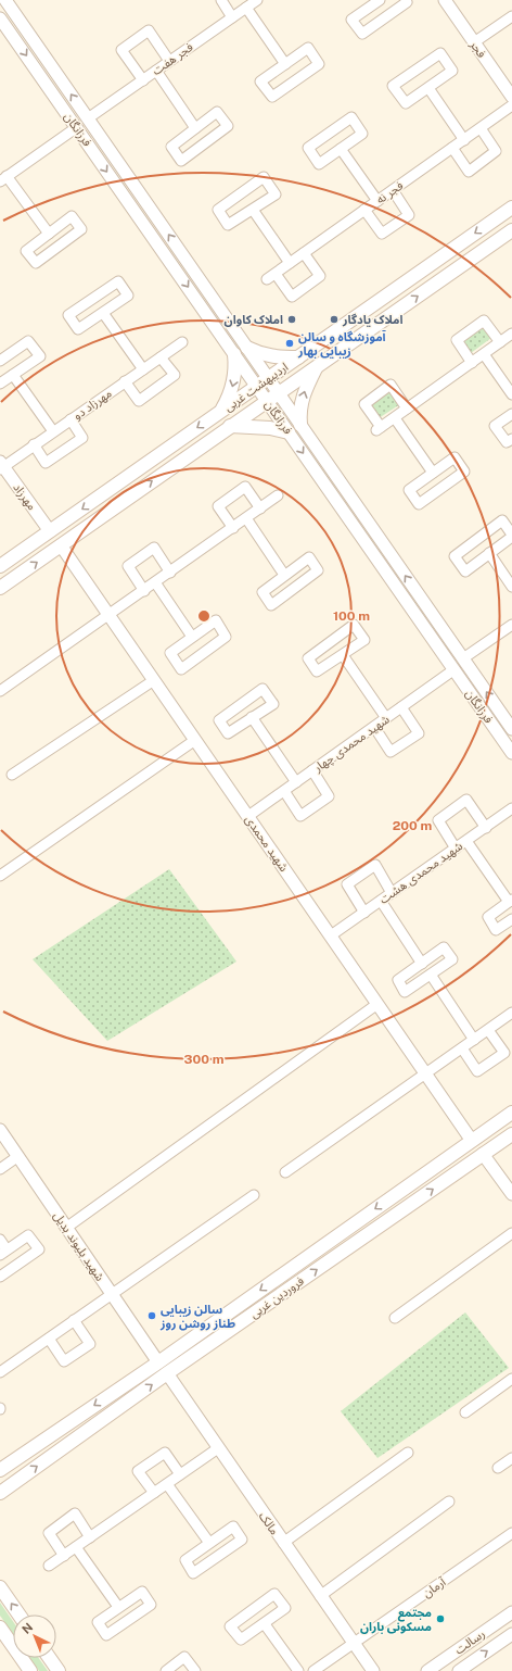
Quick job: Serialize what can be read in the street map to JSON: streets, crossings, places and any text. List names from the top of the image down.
{
  "streets": {
    "main road": ["اردیبهشت غربی", "فروردین غربی"],
    "street": [
      "فجر",
      "فجر هفت",
      "فرزانگان",
      "فجر نه",
      "مهرزاد دو",
      "مهرزاد",
      "شهید محمدی چهار",
      "شهید محمدی",
      "شهید محمدی هشت",
      "شهید بلیوند بدیل",
      "مالک",
      "آرمان",
      "رسالت"
    ]
  },
  "crossings": [
    ["فجر هفت", "فرزانگان"],
    ["فرزانگان", "اردیبهشت غربی"],
    ["فرزانگان", "شهید محمدی چهار"],
    ["اردیبهشت غربی", "مهرزاد"],
    ["اردیبهشت غربی", "شهید محمدی"],
    ["مهرزاد دو", "مهرزاد"],
    ["شهید محمدی چهار", "شهید محمدی"],
    ["شهید محمدی", "شهید محمدی هشت"],
    ["شهید محمدی", "فروردین غربی"],
    ["شهید بلیوند بدیل", "فروردین غربی"],
    ["فروردین غربی", "مالک"],
    ["مالک", "آرمان"]
  ],
  "places": [
    "املاک کاوان",
    "املاک یادگار",
    "آموزشگاه و سالن زیبایی بهار",
    "سالن زیبایی طناز روشن روز",
    "مجتمع مسکونی باران"
  ],
  "north": "top left",
  "rings": ["100 m", "200 m", "300 m"]
}
